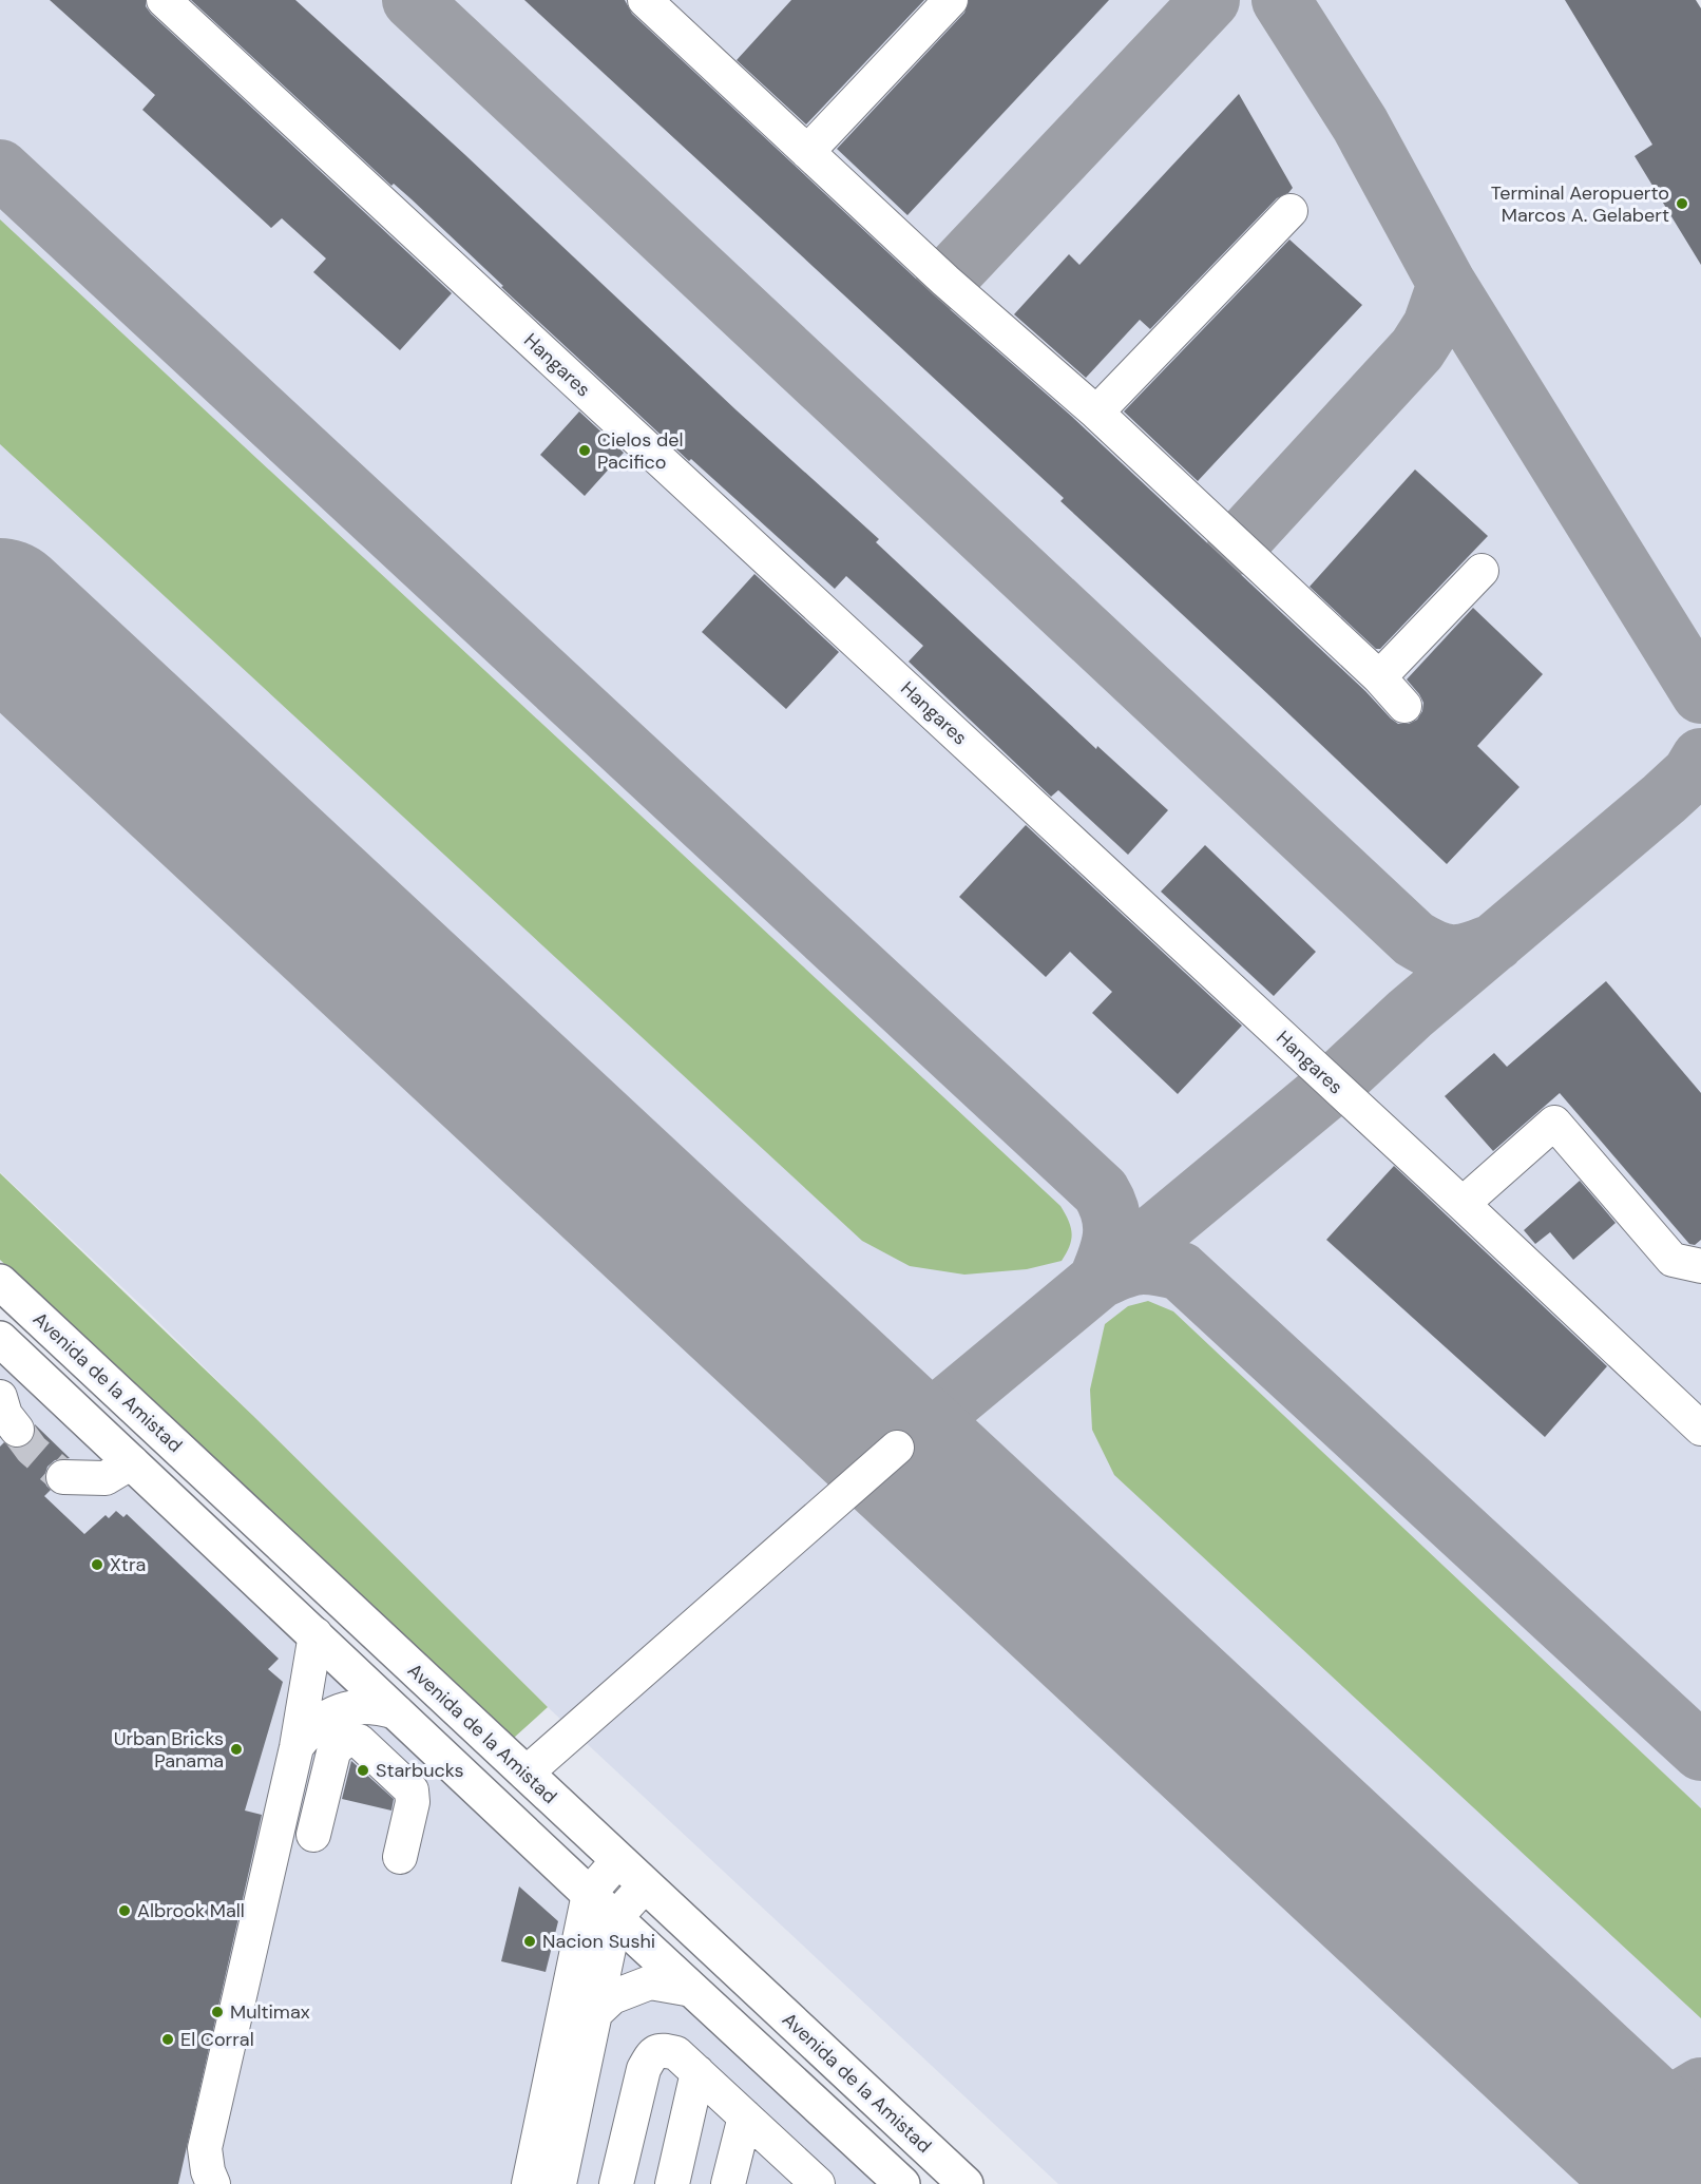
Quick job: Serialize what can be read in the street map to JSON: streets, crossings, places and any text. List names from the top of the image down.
{
  "streets": {
    "main road": ["Avenida de la Amistad"],
    "lane": ["Hangares"]
  },
  "places": [
    "Terminal Aeropuerto Marcos A. Gelabert",
    "Cielos del Pacifico",
    "Xtra",
    "Urban Bricks Panama",
    "Starbucks",
    "Albrook Mall",
    "Nacion Sushi",
    "Multimax",
    "El Corral"
  ]
}
